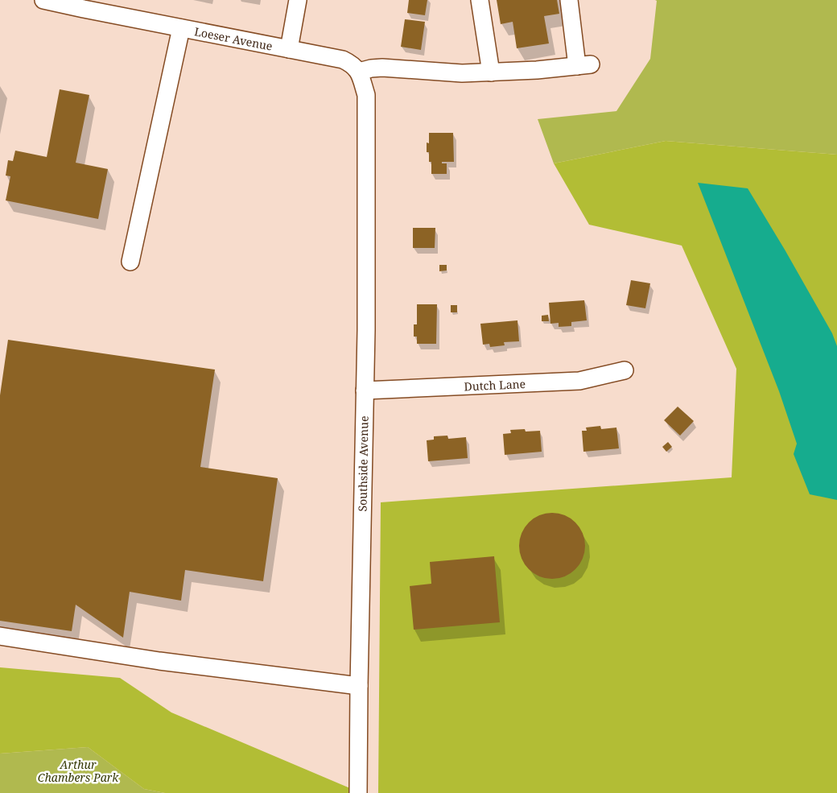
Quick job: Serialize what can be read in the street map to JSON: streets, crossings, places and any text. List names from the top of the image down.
{
  "streets": {
    "street": ["Loeser Avenue", "Dutch Lane", "Southside Avenue"]
  },
  "crossings": [
    ["Loeser Avenue", "Southside Avenue"],
    ["Dutch Lane", "Southside Avenue"]
  ],
  "parks": ["Arthur Chambers Park"]
}
